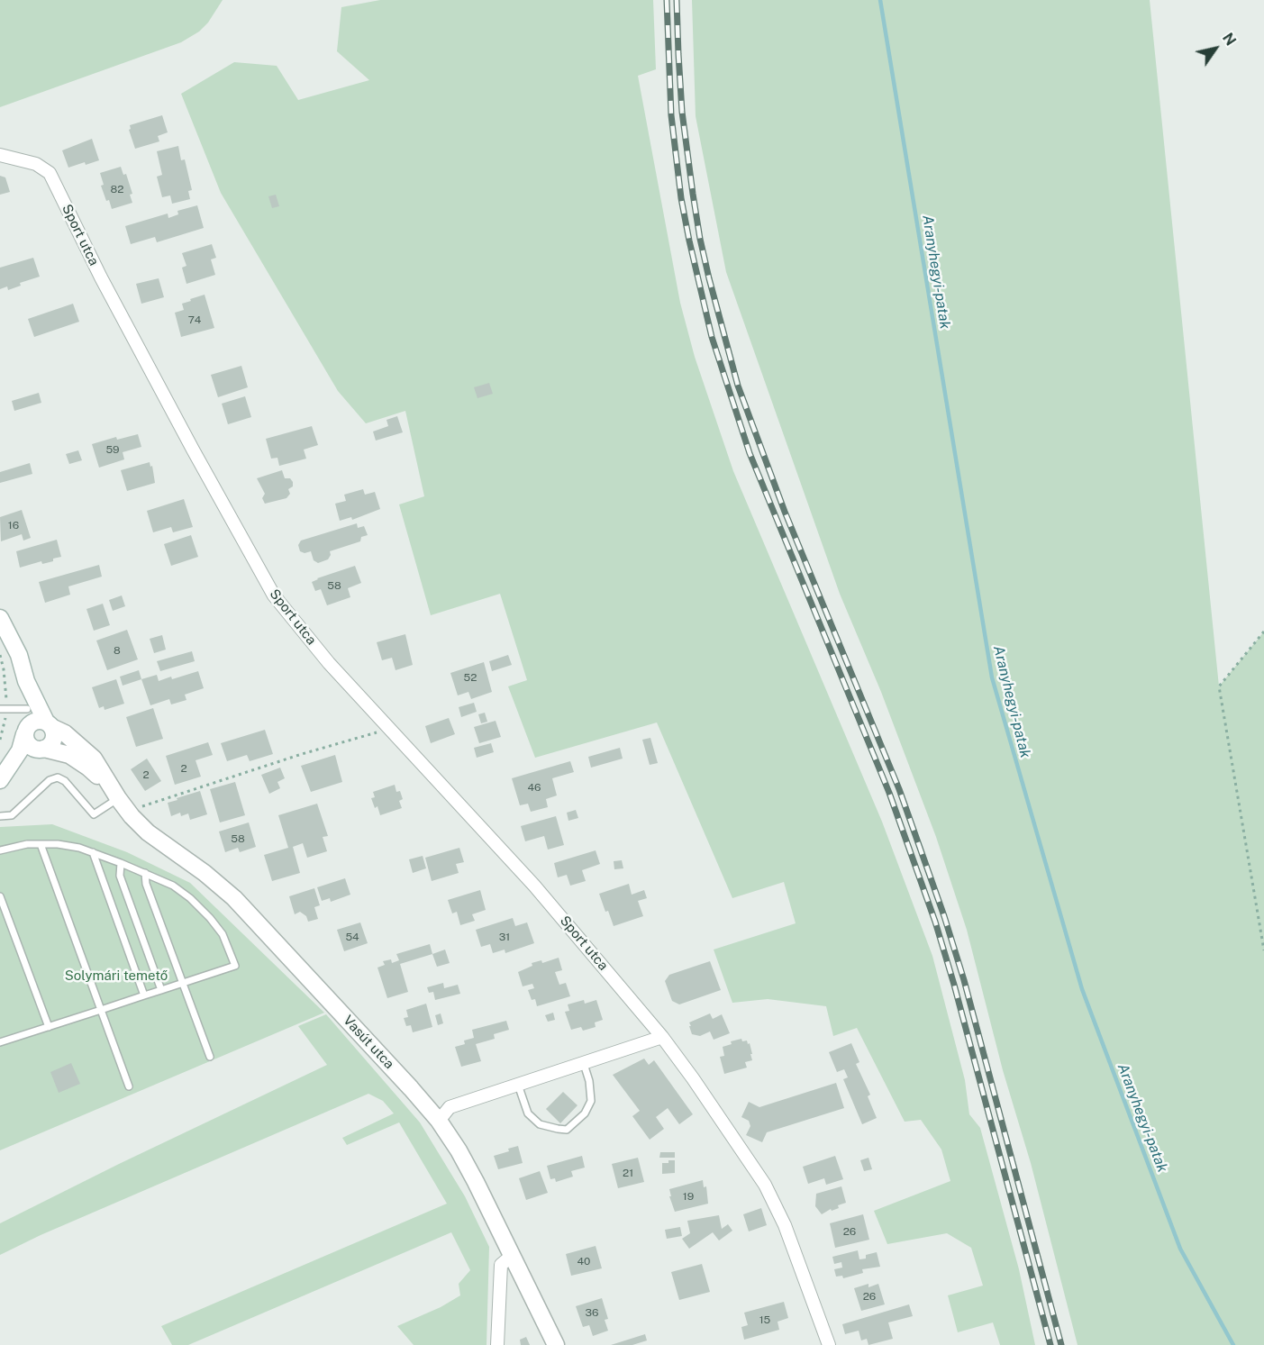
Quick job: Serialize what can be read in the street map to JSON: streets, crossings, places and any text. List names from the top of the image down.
{
  "streets": {
    "street": ["Sport utca", "Vasút utca"]
  },
  "water": ["Aranyhegyi-patak"],
  "parks": ["Solymári temető"],
  "house_numbers": [
    "82",
    "74",
    "59",
    "16",
    "58",
    "8",
    "52",
    "2",
    "2",
    "46",
    "58",
    "54",
    "31",
    "21",
    "19",
    "26",
    "40",
    "26",
    "36",
    "15"
  ],
  "north": "top right"
}
